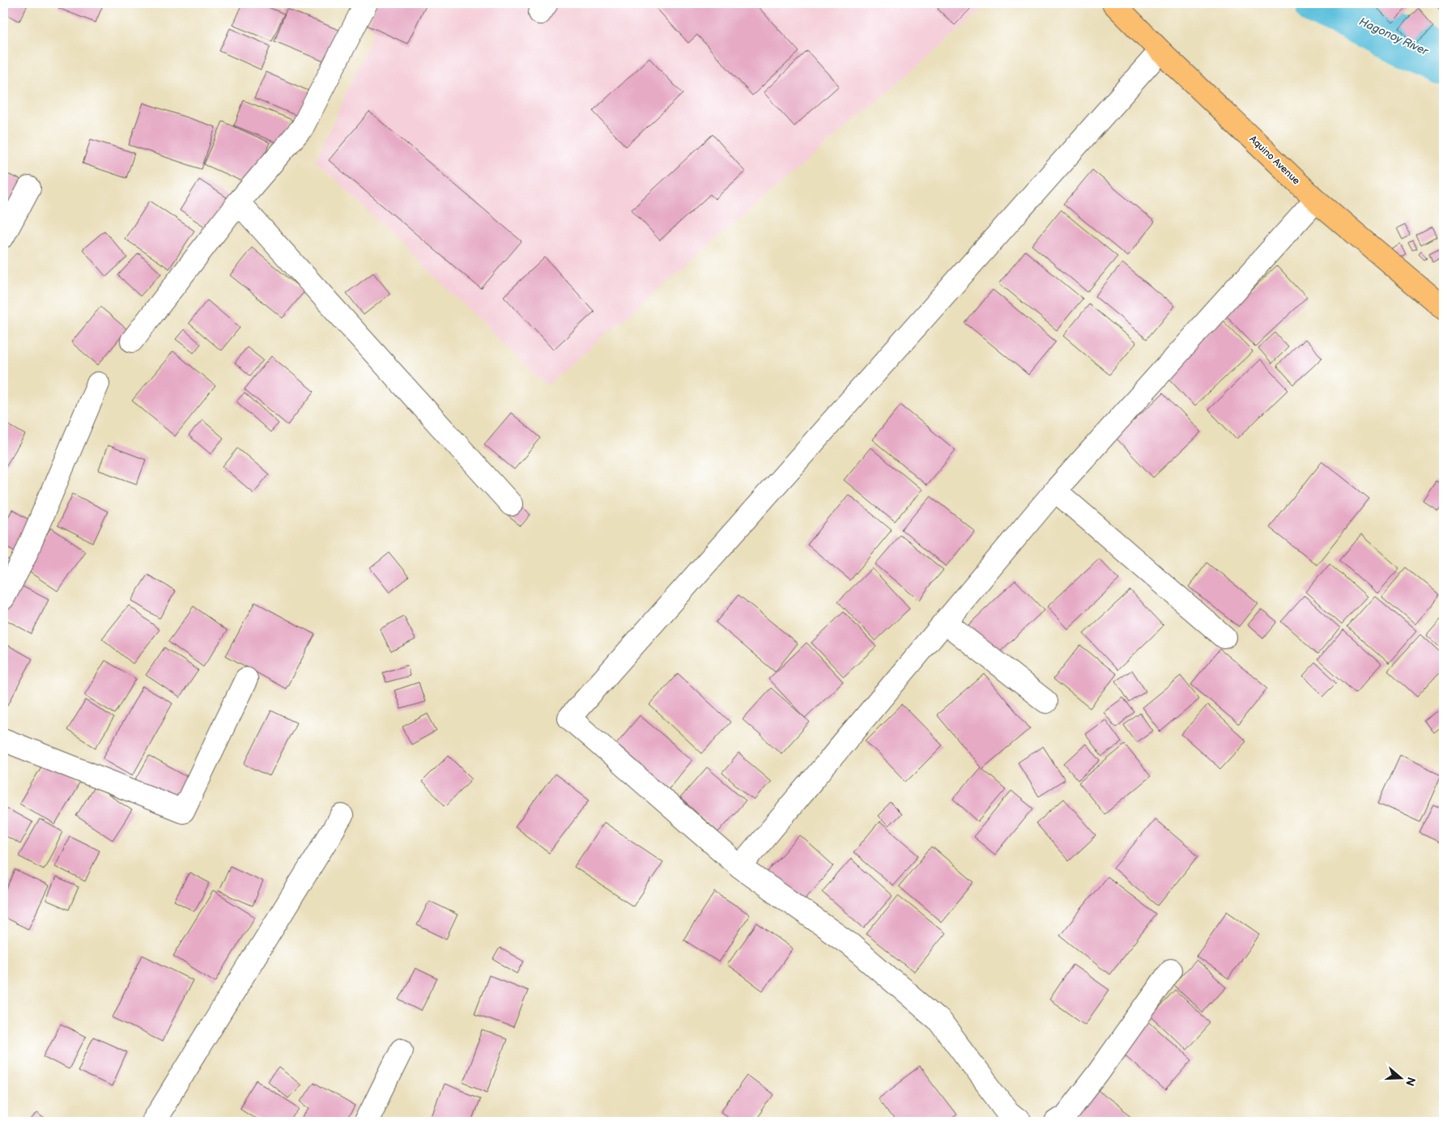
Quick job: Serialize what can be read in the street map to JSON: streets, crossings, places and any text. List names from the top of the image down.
{
  "streets": {
    "main road": ["Aquino Avenue"]
  },
  "water": ["Hagonoy River"],
  "north": "right"
}
